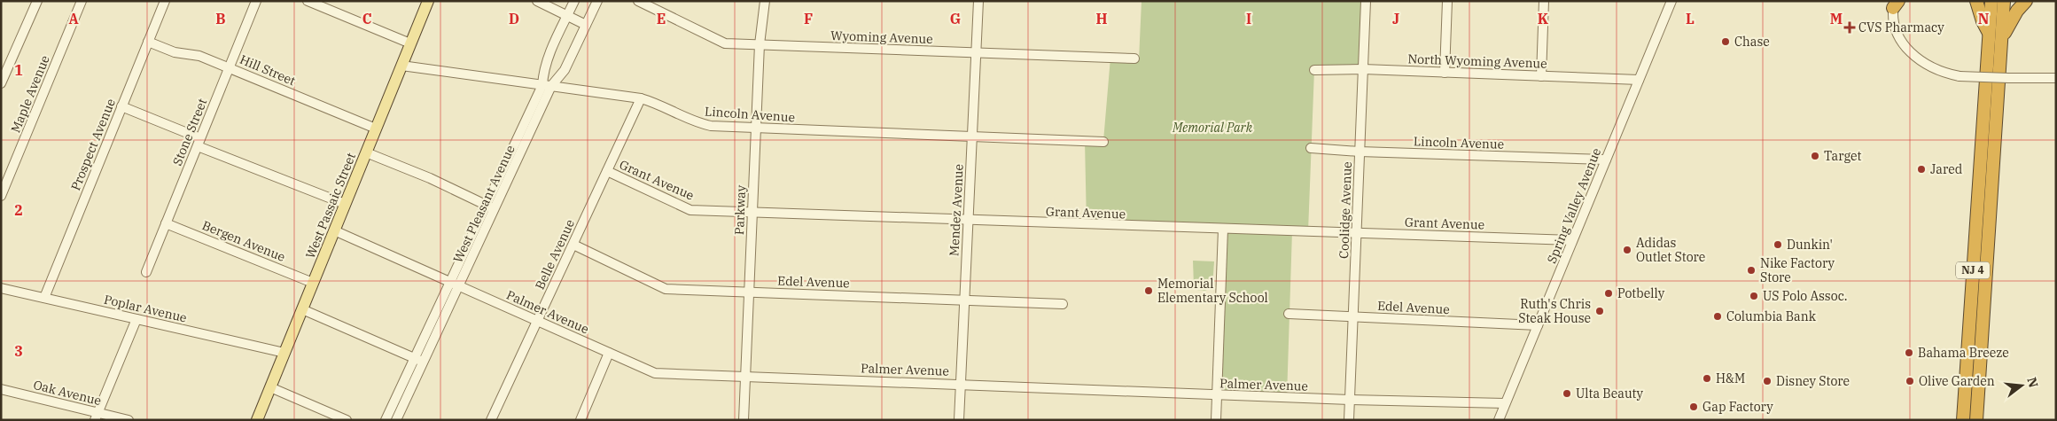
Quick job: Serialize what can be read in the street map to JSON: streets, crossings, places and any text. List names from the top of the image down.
{
  "streets": {
    "highway": ["NJ 4"],
    "main road": ["West Passaic Street"],
    "street": [
      "Wyoming Avenue",
      "North Wyoming Avenue",
      "Hill Street",
      "Maple Avenue",
      "Lincoln Avenue",
      "Stone Street",
      "Prospect Avenue",
      "Grant Avenue",
      "West Pleasant Avenue",
      "Spring Valley Avenue",
      "Parkway",
      "Mendez Avenue",
      "Coolidge Avenue",
      "Bergen Avenue",
      "Belle Avenue",
      "Edel Avenue",
      "Poplar Avenue",
      "Palmer Avenue",
      "Oak Avenue"
    ]
  },
  "crossings": [
    ["Wyoming Avenue", "Parkway"],
    ["Wyoming Avenue", "Mendez Avenue"],
    ["North Wyoming Avenue", "Spring Valley Avenue"],
    ["North Wyoming Avenue", "Coolidge Avenue"],
    ["Hill Street", "Stone Street"],
    ["Hill Street", "Prospect Avenue"],
    ["Hill Street", "West Passaic Street"],
    ["Lincoln Avenue", "West Pleasant Avenue"],
    ["Lincoln Avenue", "West Passaic Street"],
    ["Lincoln Avenue", "Spring Valley Avenue"],
    ["Lincoln Avenue", "Parkway"],
    ["Lincoln Avenue", "Mendez Avenue"],
    ["Lincoln Avenue", "Coolidge Avenue"],
    ["Lincoln Avenue", "Belle Avenue"],
    ["Stone Street", "Bergen Avenue"],
    ["Prospect Avenue", "Poplar Avenue"],
    ["Grant Avenue", "Spring Valley Avenue"],
    ["Grant Avenue", "Parkway"],
    ["Grant Avenue", "Mendez Avenue"],
    ["Grant Avenue", "Coolidge Avenue"],
    ["Grant Avenue", "Belle Avenue"],
    ["West Pleasant Avenue", "Palmer Avenue"],
    ["West Passaic Street", "Bergen Avenue"],
    ["West Passaic Street", "Poplar Avenue"],
    ["West Passaic Street", "Palmer Avenue"],
    ["Spring Valley Avenue", "Edel Avenue"],
    ["Spring Valley Avenue", "Palmer Avenue"],
    ["Parkway", "Edel Avenue"],
    ["Parkway", "Palmer Avenue"],
    ["Mendez Avenue", "Edel Avenue"],
    ["Mendez Avenue", "Palmer Avenue"],
    ["Coolidge Avenue", "Edel Avenue"],
    ["Coolidge Avenue", "Palmer Avenue"],
    ["Belle Avenue", "Edel Avenue"],
    ["Belle Avenue", "Palmer Avenue"]
  ],
  "parks": ["Memorial Park"],
  "places": {
    "health": ["CVS Pharmacy"],
    "other": [
      "Chase",
      "Target",
      "Jared",
      "Dunkin'",
      "Adidas Outlet Store",
      "Nike Factory Store",
      "Memorial Elementary School",
      "Potbelly",
      "US Polo Assoc.",
      "Ruth's Chris Steak House",
      "Columbia Bank",
      "Bahama Breeze",
      "H&M",
      "Disney Store",
      "Olive Garden",
      "Ulta Beauty",
      "Gap Factory"
    ]
  },
  "north": "right",
  "grid": {
    "columns": [
      "A",
      "B",
      "C",
      "D",
      "E",
      "F",
      "G",
      "H",
      "I",
      "J",
      "K",
      "L",
      "M",
      "N"
    ],
    "rows": ["1", "2", "3"]
  }
}
